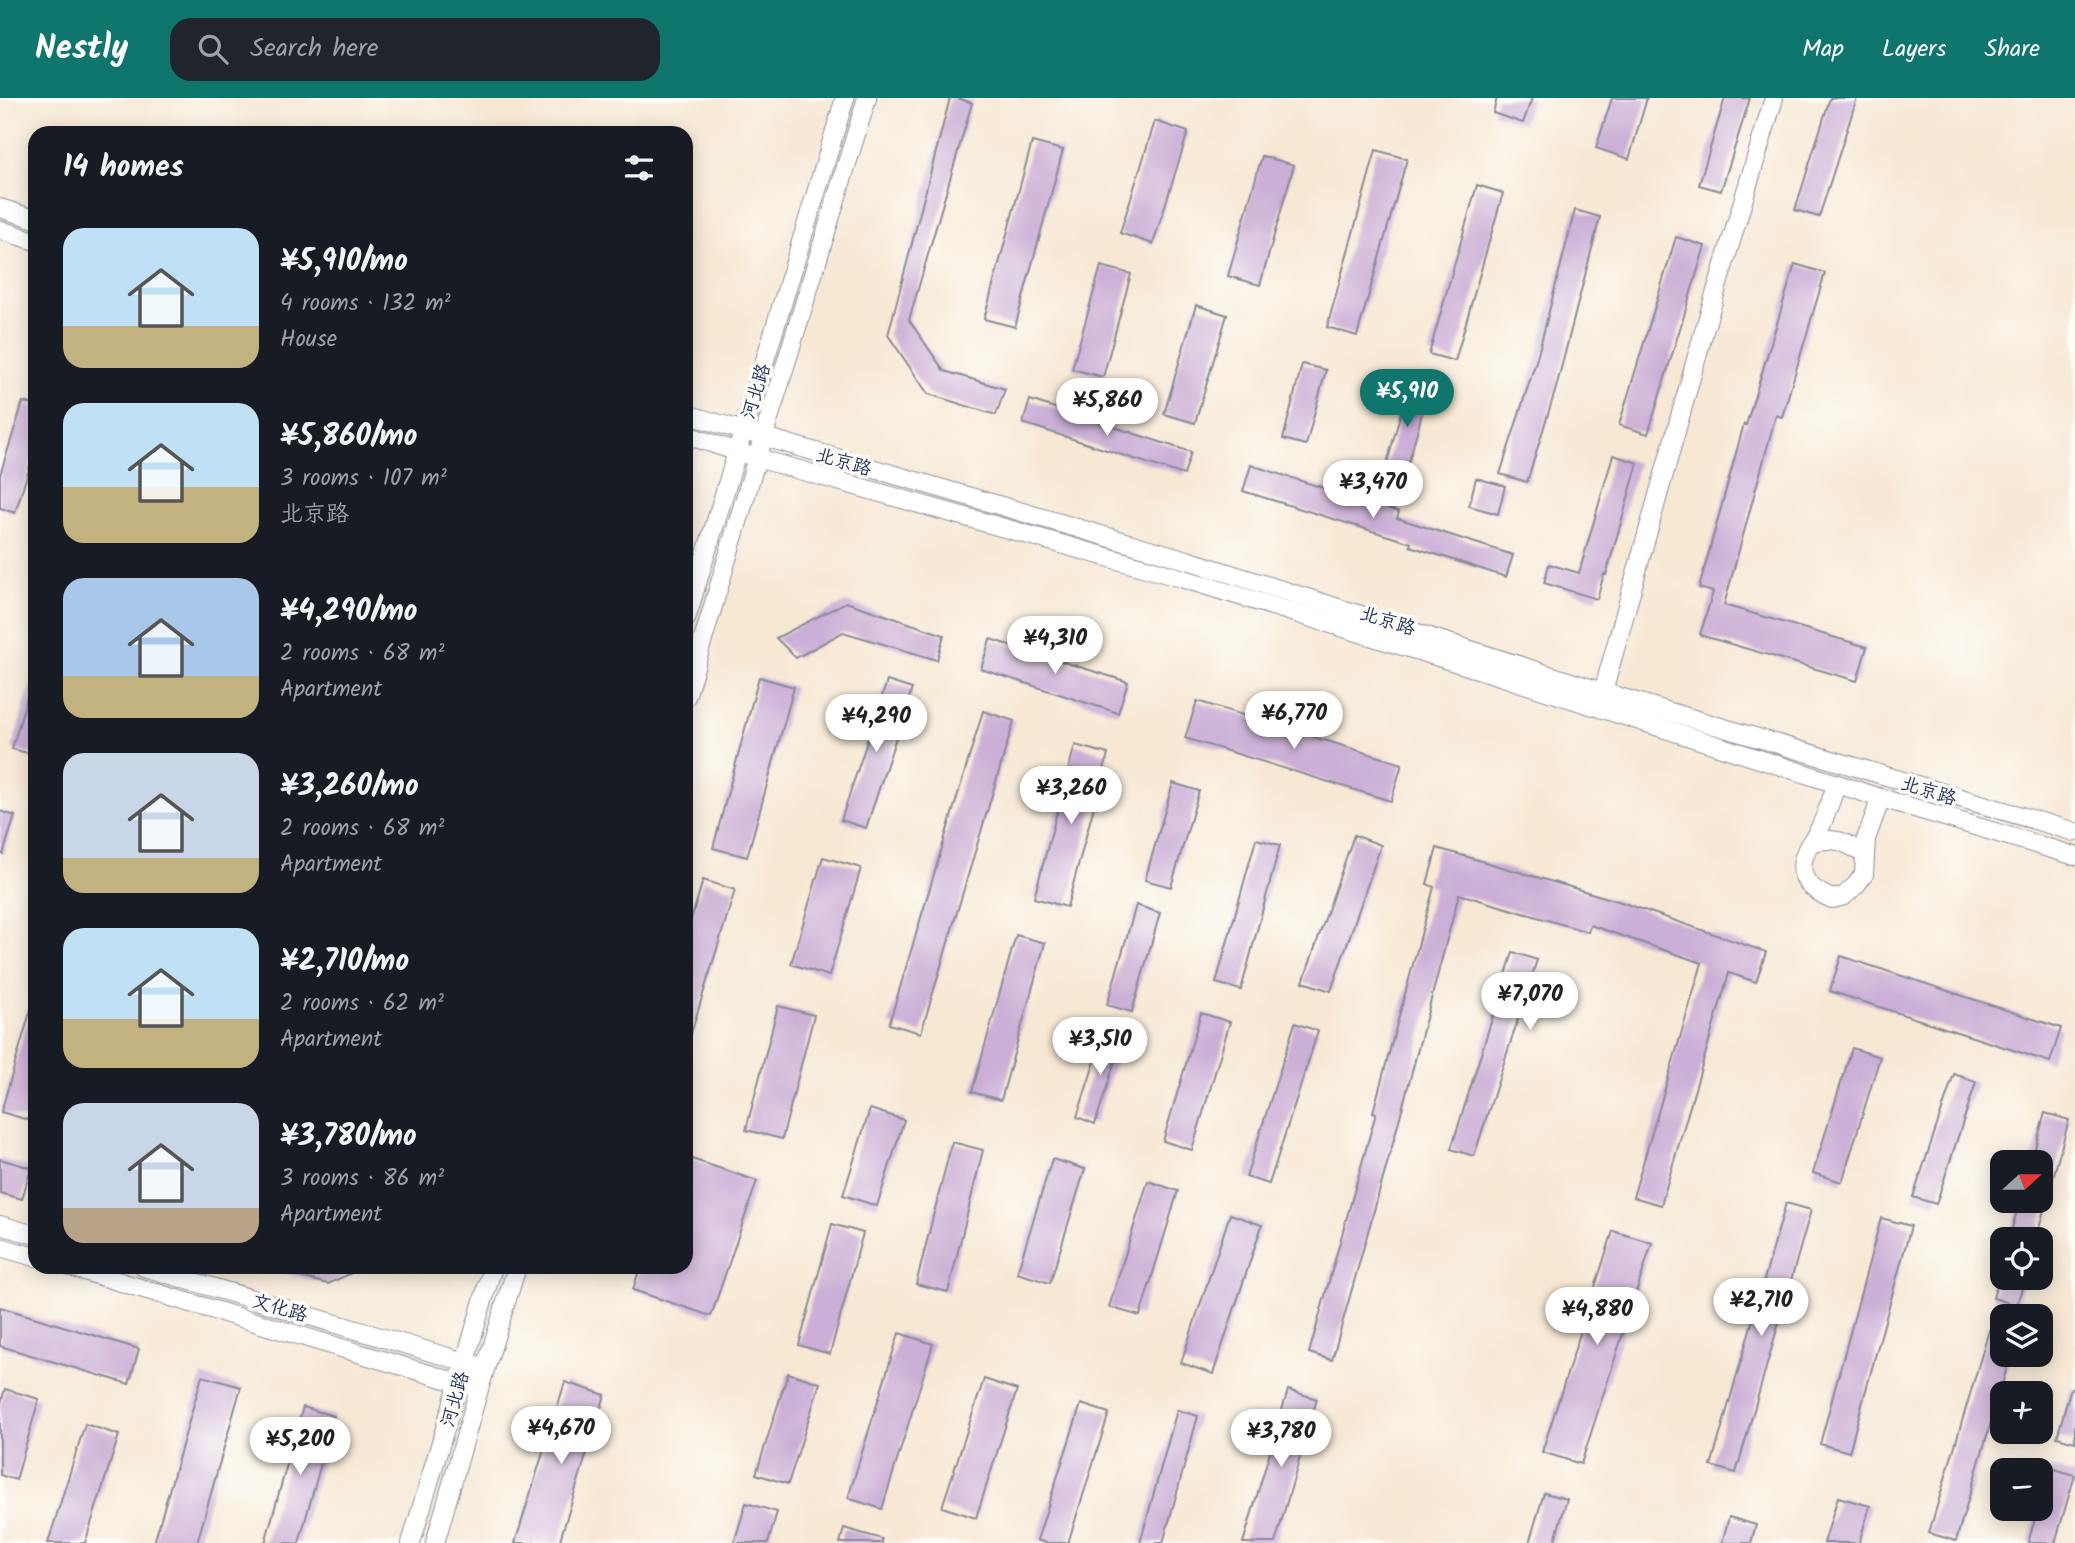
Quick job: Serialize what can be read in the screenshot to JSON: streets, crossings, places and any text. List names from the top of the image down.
{
  "streets": {
    "street": ["河北路", "北京路", "文化路"]
  },
  "crossings": [
    ["河北路", "北京路"],
    ["河北路", "文化路"]
  ],
  "north": "right",
  "page": {
    "header": "Nestly",
    "search": "Search here",
    "nav": ["Map", "Layers", "Share"],
    "heading": "14 homes",
    "list": [
      {
        "name": "¥5,910/mo",
        "note": "4 rooms · 132 m² · House"
      },
      {
        "name": "¥5,860/mo",
        "note": "3 rooms · 107 m² · 北京路"
      },
      {
        "name": "¥4,290/mo",
        "note": "2 rooms · 68 m² · Apartment"
      },
      {
        "name": "¥3,260/mo",
        "note": "2 rooms · 68 m² · Apartment"
      },
      {
        "name": "¥2,710/mo",
        "note": "2 rooms · 62 m² · Apartment"
      },
      {
        "name": "¥3,780/mo",
        "note": "3 rooms · 86 m² · Apartment"
      }
    ],
    "price": [
      "¥5,910",
      "¥5,860",
      "¥3,470",
      "¥4,310",
      "¥6,770",
      "¥4,290",
      "¥3,260",
      "¥7,070",
      "¥3,510",
      "¥2,710",
      "¥4,880",
      "¥4,670",
      "¥3,780",
      "¥5,200"
    ],
    "map_buttons": ["+", "−"]
  }
}
